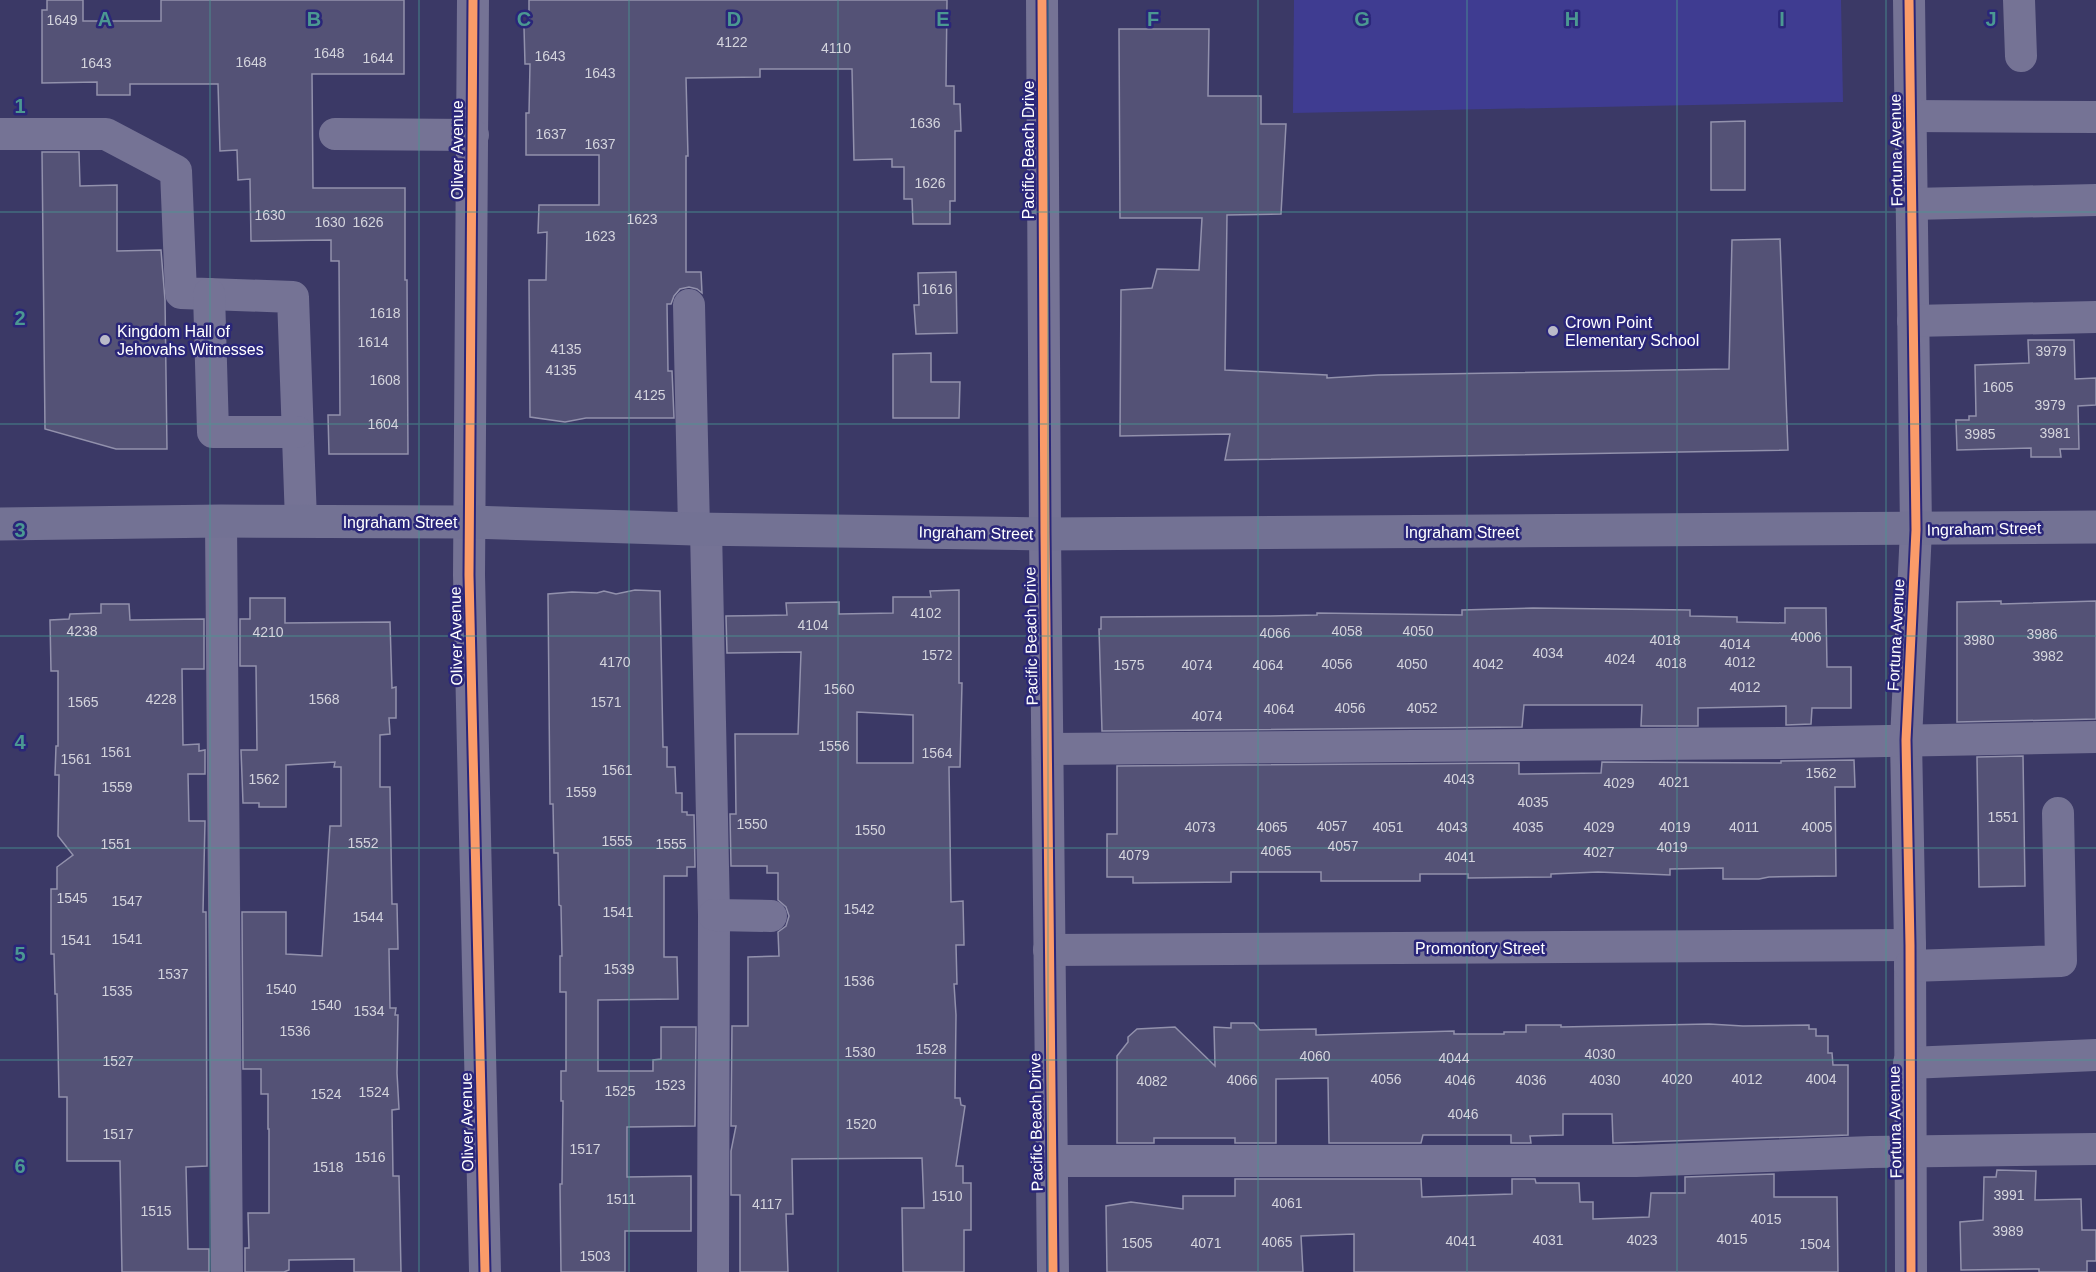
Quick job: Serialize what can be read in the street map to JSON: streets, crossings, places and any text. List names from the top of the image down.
{
  "streets": {
    "main road": ["Ingraham Street"],
    "street": [
      "Oliver Avenue",
      "Pacific Beach Drive",
      "Fortuna Avenue",
      "Promontory Street"
    ]
  },
  "crossings": [
    ["Oliver Avenue", "Ingraham Street"],
    ["Pacific Beach Drive", "Ingraham Street"],
    ["Pacific Beach Drive", "Promontory Street"],
    ["Fortuna Avenue", "Ingraham Street"],
    ["Fortuna Avenue", "Promontory Street"]
  ],
  "places": ["Crown Point Elementary School", "Kingdom Hall of Jehovahs Witnesses"],
  "house_numbers": [
    "1649",
    "4122",
    "4110",
    "1648",
    "1643",
    "1644",
    "1648",
    "1643",
    "1643",
    "1636",
    "1637",
    "1637",
    "1626",
    "1630",
    "1623",
    "1630",
    "1626",
    "1623",
    "1616",
    "1618",
    "1614",
    "4135",
    "3979",
    "4135",
    "1608",
    "1605",
    "4125",
    "3979",
    "1604",
    "3981",
    "3985",
    "4102",
    "4104",
    "4238",
    "4058",
    "4050",
    "4210",
    "4066",
    "3986",
    "4006",
    "4018",
    "3980",
    "4014",
    "4034",
    "1572",
    "3982",
    "4024",
    "4170",
    "4012",
    "4018",
    "4056",
    "4050",
    "4042",
    "1575",
    "4074",
    "4064",
    "4012",
    "1560",
    "4228",
    "1568",
    "1565",
    "1571",
    "4056",
    "4052",
    "4064",
    "4074",
    "1556",
    "1561",
    "1564",
    "1561",
    "1561",
    "1562",
    "1562",
    "4043",
    "4021",
    "4029",
    "1559",
    "1559",
    "4035",
    "1551",
    "1550",
    "4057",
    "4073",
    "4065",
    "4051",
    "4043",
    "4035",
    "4029",
    "4019",
    "4011",
    "4005",
    "1550",
    "1555",
    "1552",
    "1551",
    "1555",
    "4057",
    "4019",
    "4065",
    "4027",
    "4079",
    "4041",
    "1545",
    "1547",
    "1542",
    "1541",
    "1544",
    "1541",
    "1541",
    "1539",
    "1537",
    "1536",
    "1540",
    "1535",
    "1540",
    "1534",
    "1536",
    "1528",
    "1530",
    "4030",
    "4060",
    "4044",
    "1527",
    "4056",
    "4020",
    "4012",
    "4004",
    "4066",
    "4046",
    "4036",
    "4030",
    "4082",
    "1523",
    "1525",
    "1524",
    "1524",
    "4046",
    "1520",
    "1517",
    "1517",
    "1516",
    "1518",
    "3991",
    "1510",
    "1511",
    "4061",
    "4117",
    "1515",
    "4015",
    "3989",
    "4015",
    "4031",
    "4023",
    "4041",
    "4065",
    "1505",
    "4071",
    "1504",
    "1503"
  ],
  "grid": {
    "columns": [
      "A",
      "B",
      "C",
      "D",
      "E",
      "F",
      "G",
      "H",
      "I",
      "J"
    ],
    "rows": [
      "1",
      "2",
      "3",
      "4",
      "5",
      "6"
    ]
  }
}
